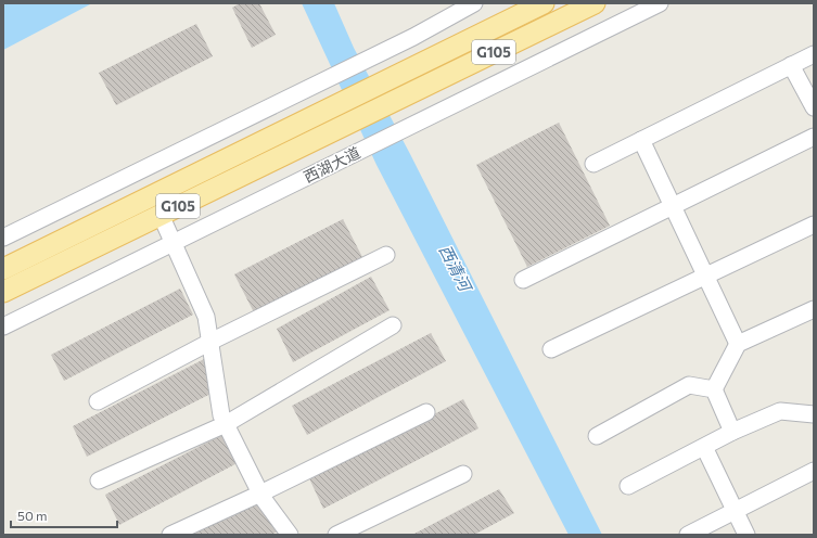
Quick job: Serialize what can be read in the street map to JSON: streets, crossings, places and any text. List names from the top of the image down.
{
  "streets": {
    "main road": ["G105", "西湖大道"]
  },
  "water": ["西清河"],
  "scale_bar": "50 m"
}
